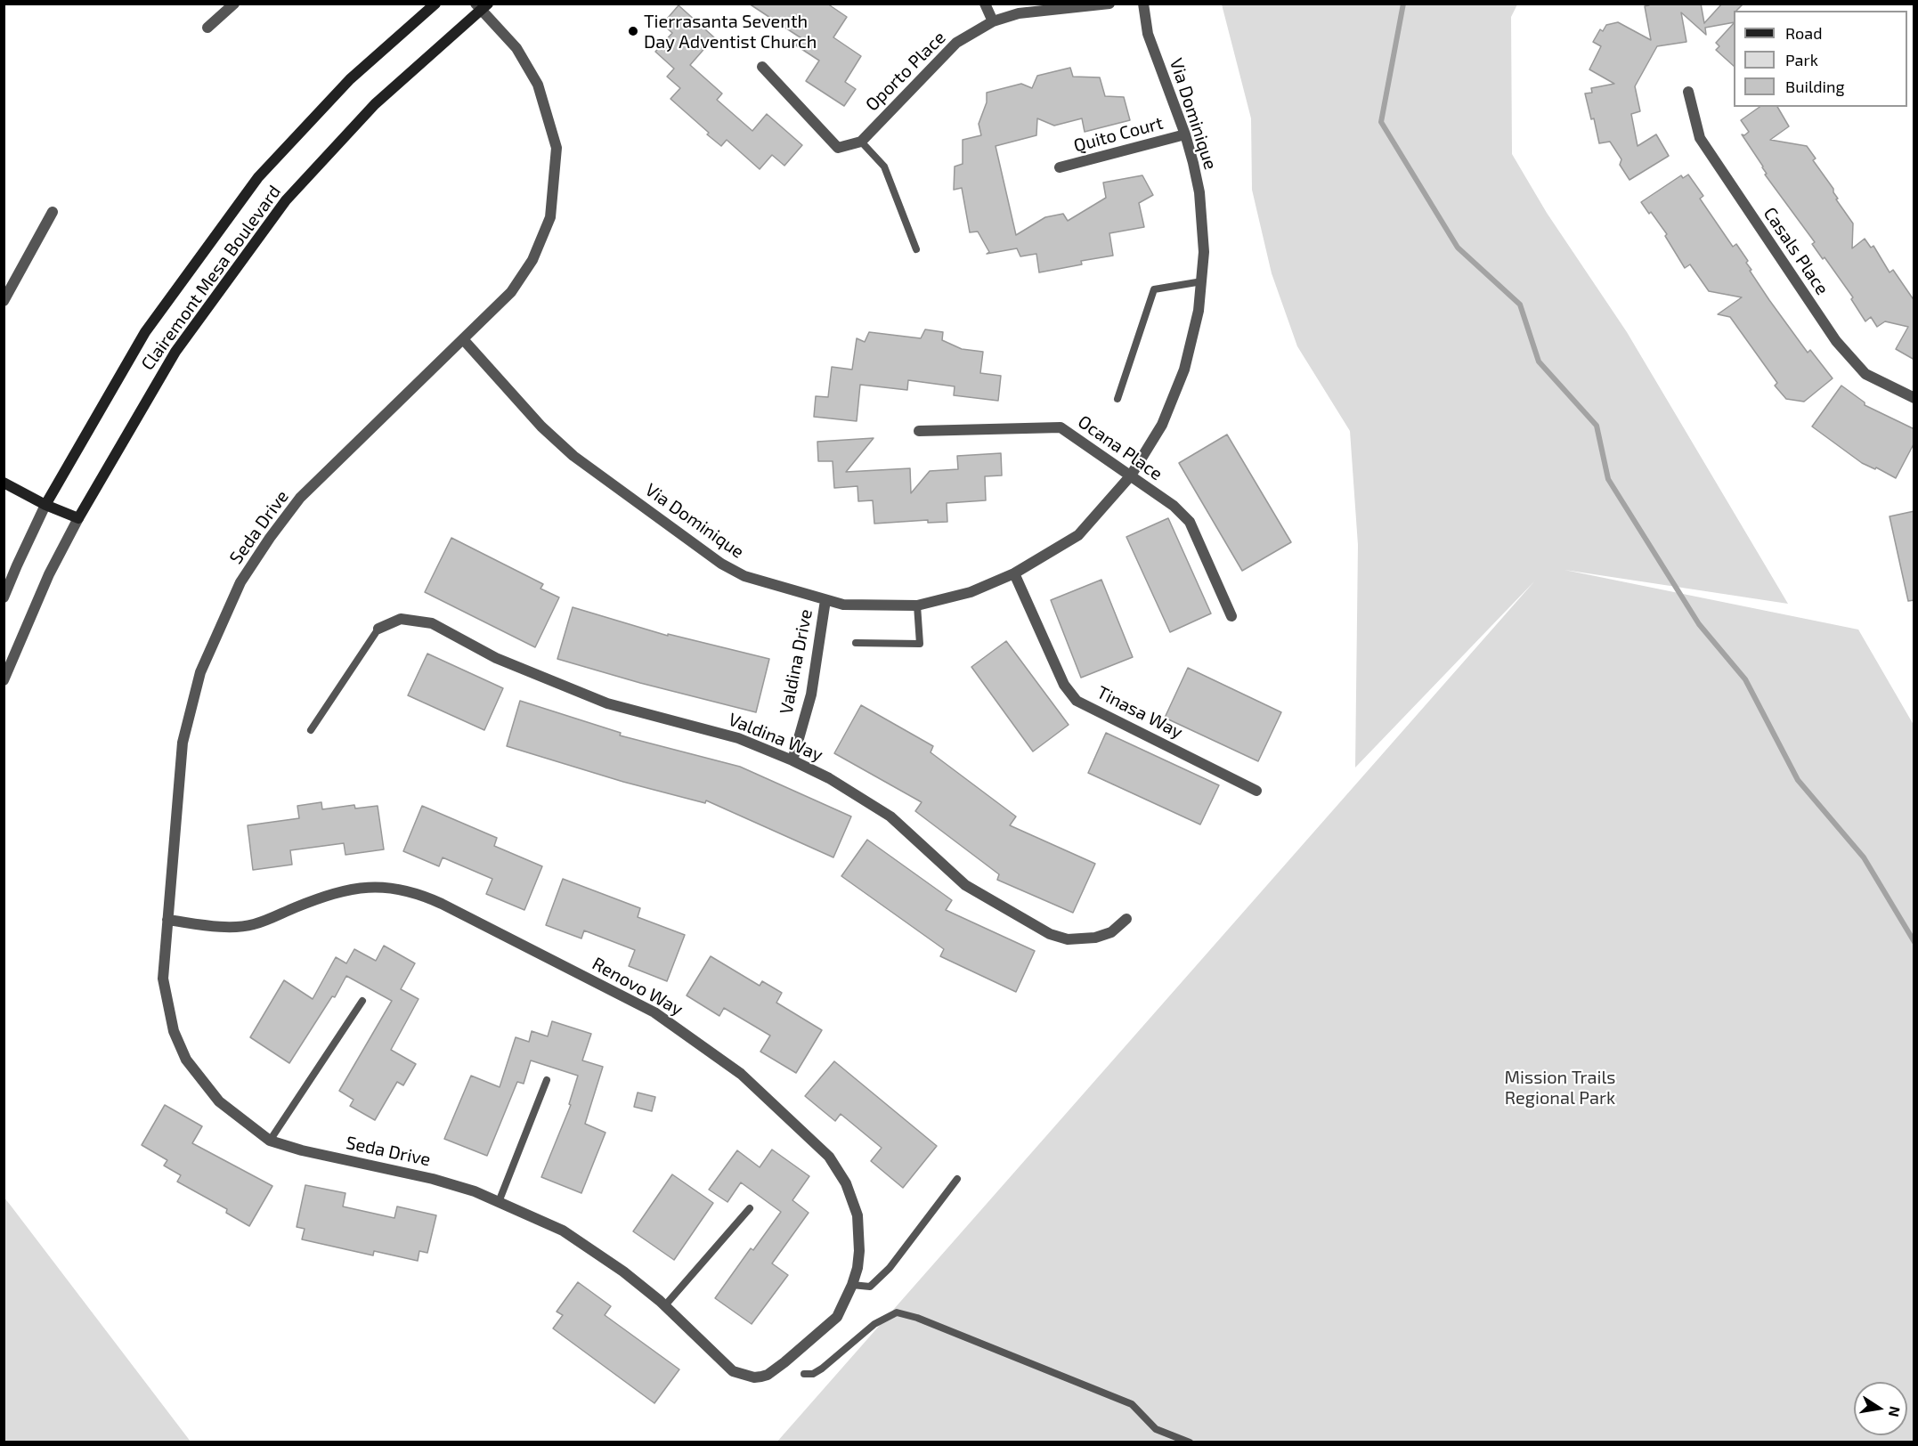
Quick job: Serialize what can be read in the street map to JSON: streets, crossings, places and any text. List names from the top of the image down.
{
  "streets": {
    "street": [
      "Oporto Place",
      "Via Dominique",
      "Quito Court",
      "Casals Place",
      "Clairemont Mesa Boulevard",
      "Ocana Place",
      "Seda Drive",
      "Valdina Drive",
      "Tinasa Way",
      "Valdina Way",
      "Renovo Way"
    ]
  },
  "crossings": [
    ["Via Dominique", "Quito Court"],
    ["Via Dominique", "Ocana Place"],
    ["Via Dominique", "Seda Drive"],
    ["Via Dominique", "Valdina Drive"],
    ["Via Dominique", "Tinasa Way"],
    ["Clairemont Mesa Boulevard", "Seda Drive"],
    ["Seda Drive", "Renovo Way"],
    ["Valdina Drive", "Valdina Way"]
  ],
  "parks": ["Mission Trails Regional Park"],
  "places": ["Tierrasanta Seventh Day Adventist Church"],
  "legend": ["Road", "Park", "Building"],
  "north": "right"
}
